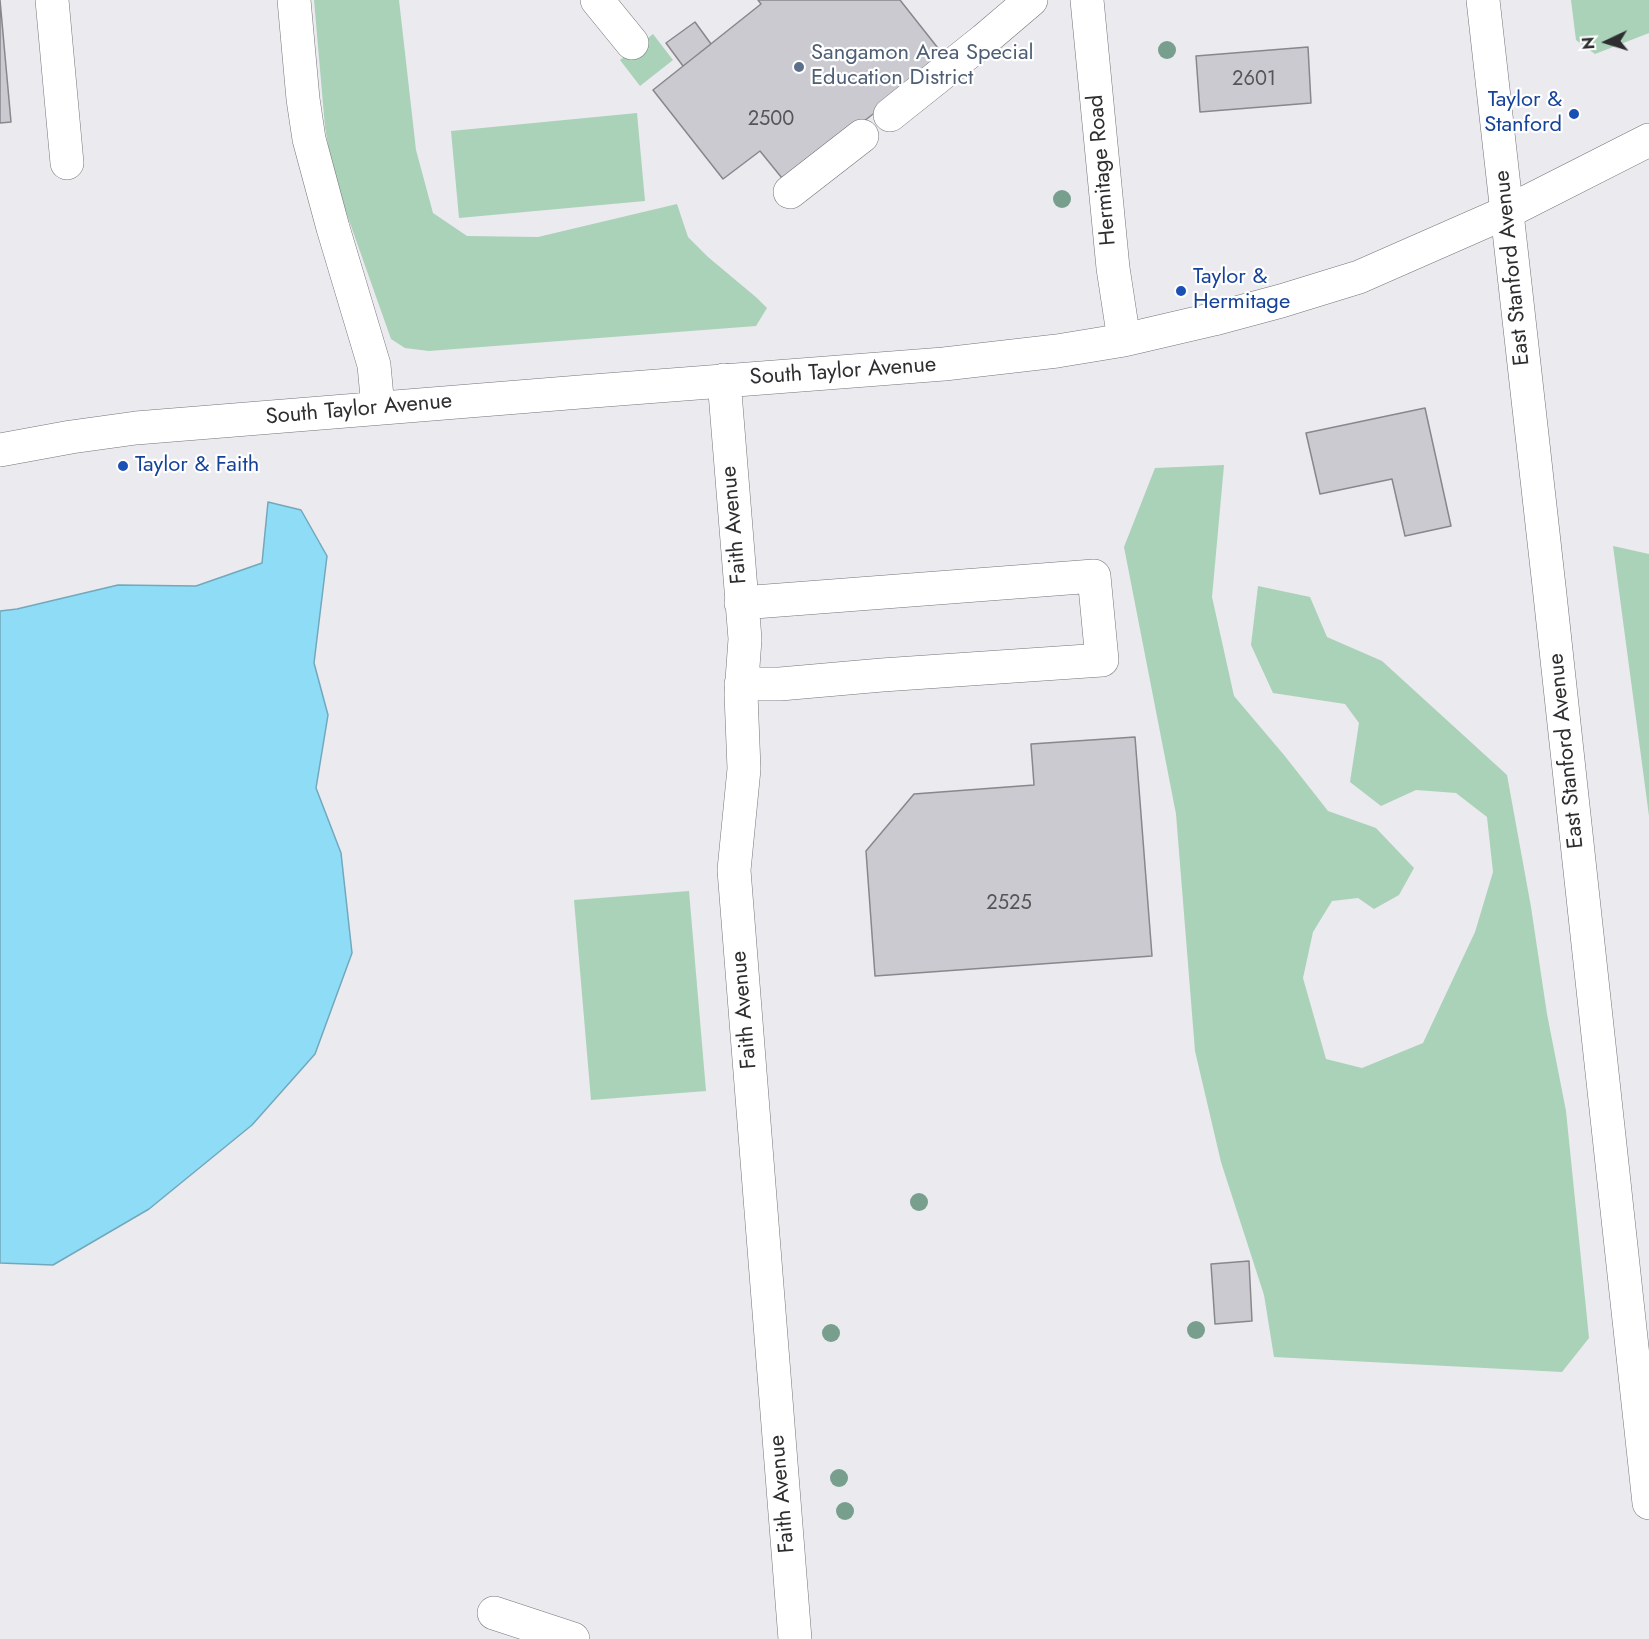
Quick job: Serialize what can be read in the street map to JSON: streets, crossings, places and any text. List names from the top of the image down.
{
  "streets": {
    "street": [
      "Hermitage Road",
      "East Stanford Avenue",
      "South Taylor Avenue",
      "Faith Avenue"
    ]
  },
  "crossings": [
    ["Hermitage Road", "South Taylor Avenue"],
    ["East Stanford Avenue", "South Taylor Avenue"],
    ["South Taylor Avenue", "Faith Avenue"]
  ],
  "places": [
    "Sangamon Area Special Education District",
    "Taylor & Stanford",
    "Taylor & Hermitage",
    "Taylor & Faith"
  ],
  "house_numbers": ["2601", "2500", "2525"],
  "north": "left"
}
